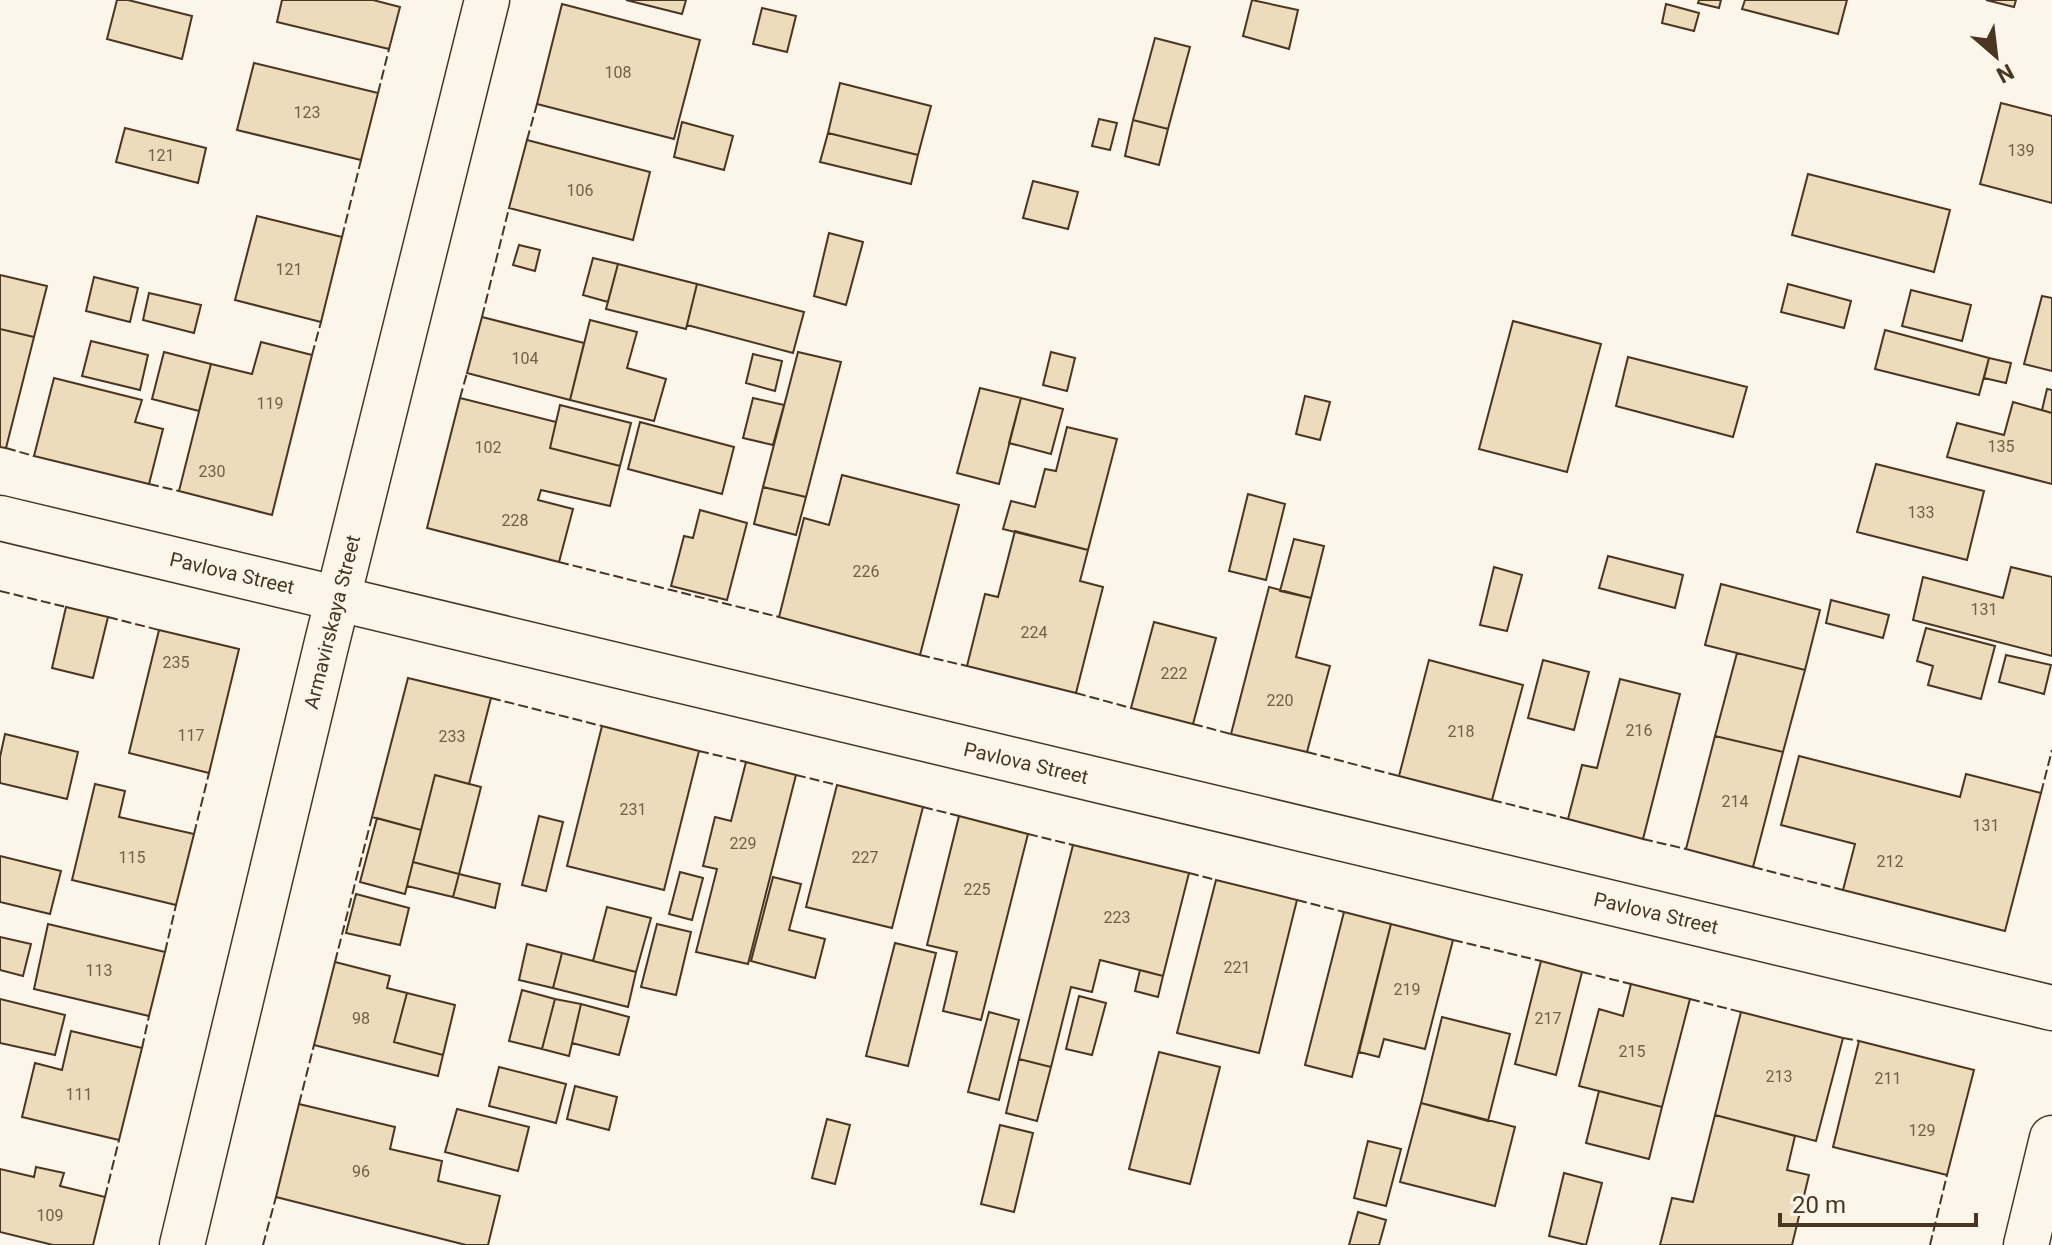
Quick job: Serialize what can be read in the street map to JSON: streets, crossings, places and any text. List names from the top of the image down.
{
  "streets": {
    "street": ["Pavlova Street", "Armavirskaya Street"]
  },
  "crossings": [
    ["Pavlova Street", "Armavirskaya Street"]
  ],
  "house_numbers": [
    "108",
    "123",
    "139",
    "121",
    "106",
    "121",
    "104",
    "119",
    "135",
    "102",
    "230",
    "133",
    "228",
    "226",
    "131",
    "224",
    "235",
    "222",
    "220",
    "216",
    "218",
    "117",
    "233",
    "214",
    "231",
    "131",
    "229",
    "115",
    "227",
    "212",
    "225",
    "223",
    "221",
    "113",
    "219",
    "98",
    "217",
    "215",
    "213",
    "211",
    "111",
    "129",
    "96",
    "109"
  ],
  "scale_bar": "20 m",
  "north": "bottom right"
}
